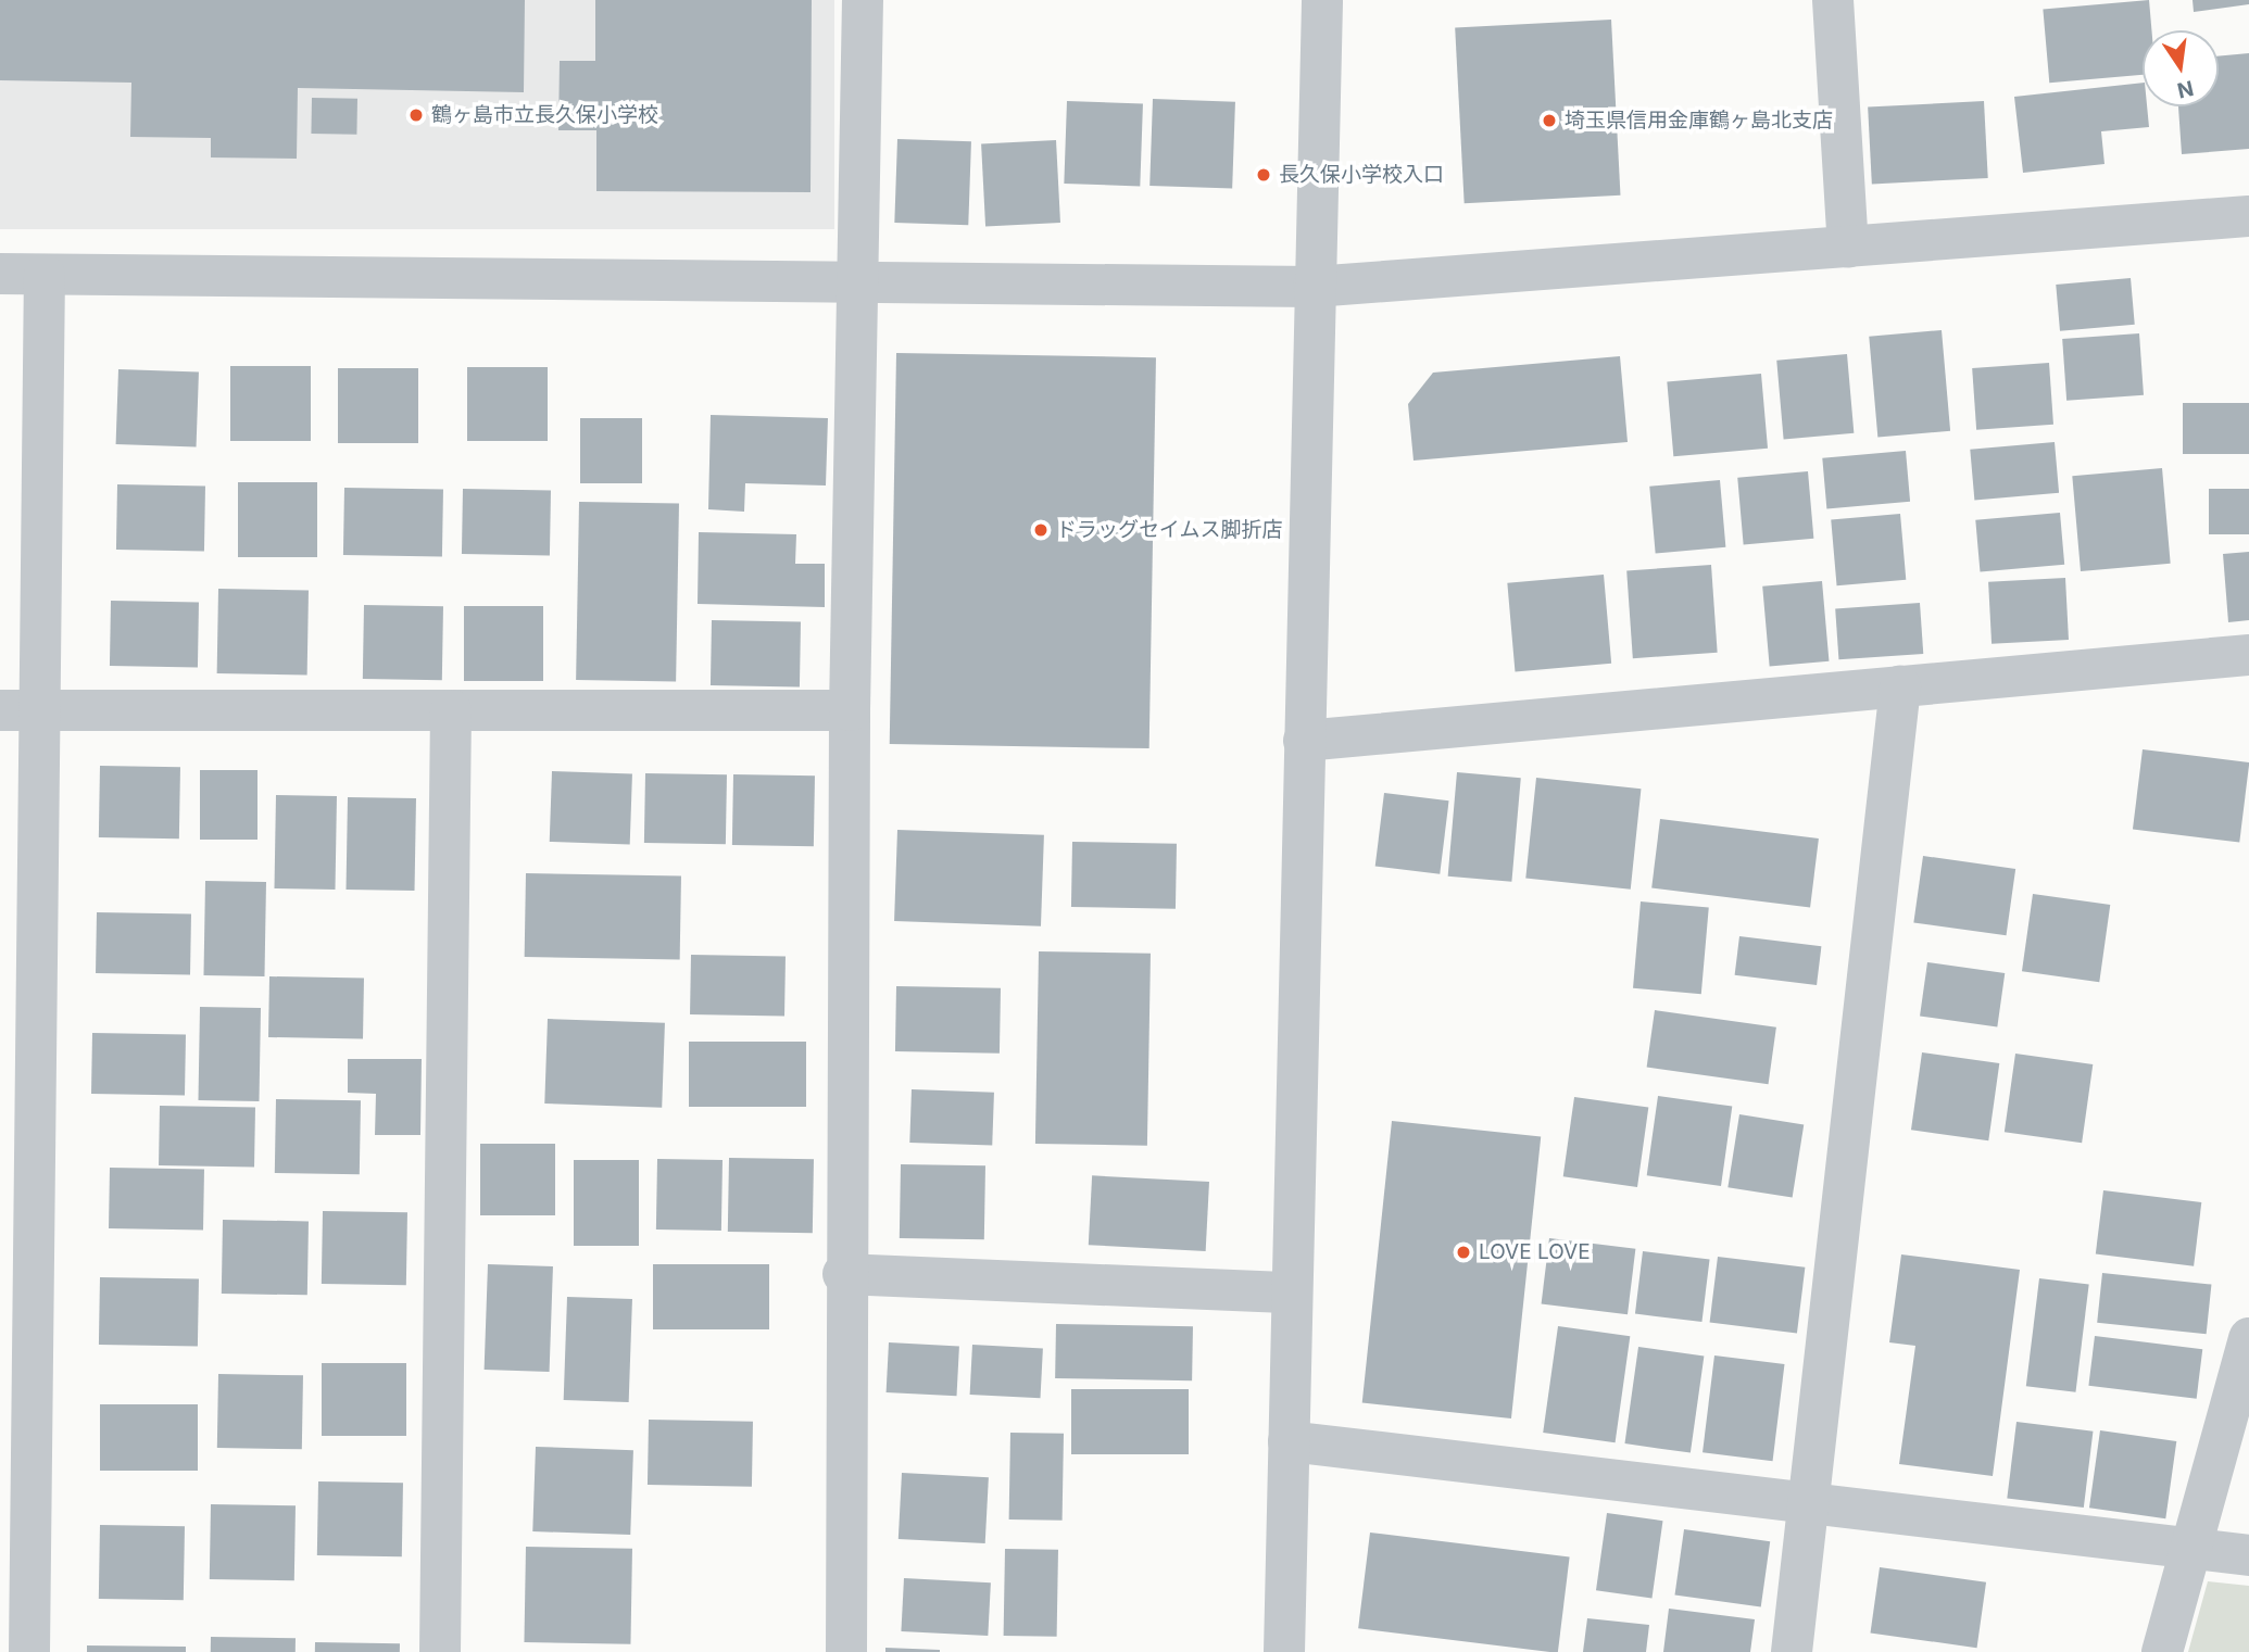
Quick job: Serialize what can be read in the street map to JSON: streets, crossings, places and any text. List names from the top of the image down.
{
  "places": [
    "鶴ヶ島市立長久保小学校",
    "埼玉県信用金庫鶴ヶ島北支店",
    "長久保小学校入口",
    "ドラッグセイムス脚折店",
    "LOVE LOVE"
  ],
  "north": "bottom"
}
